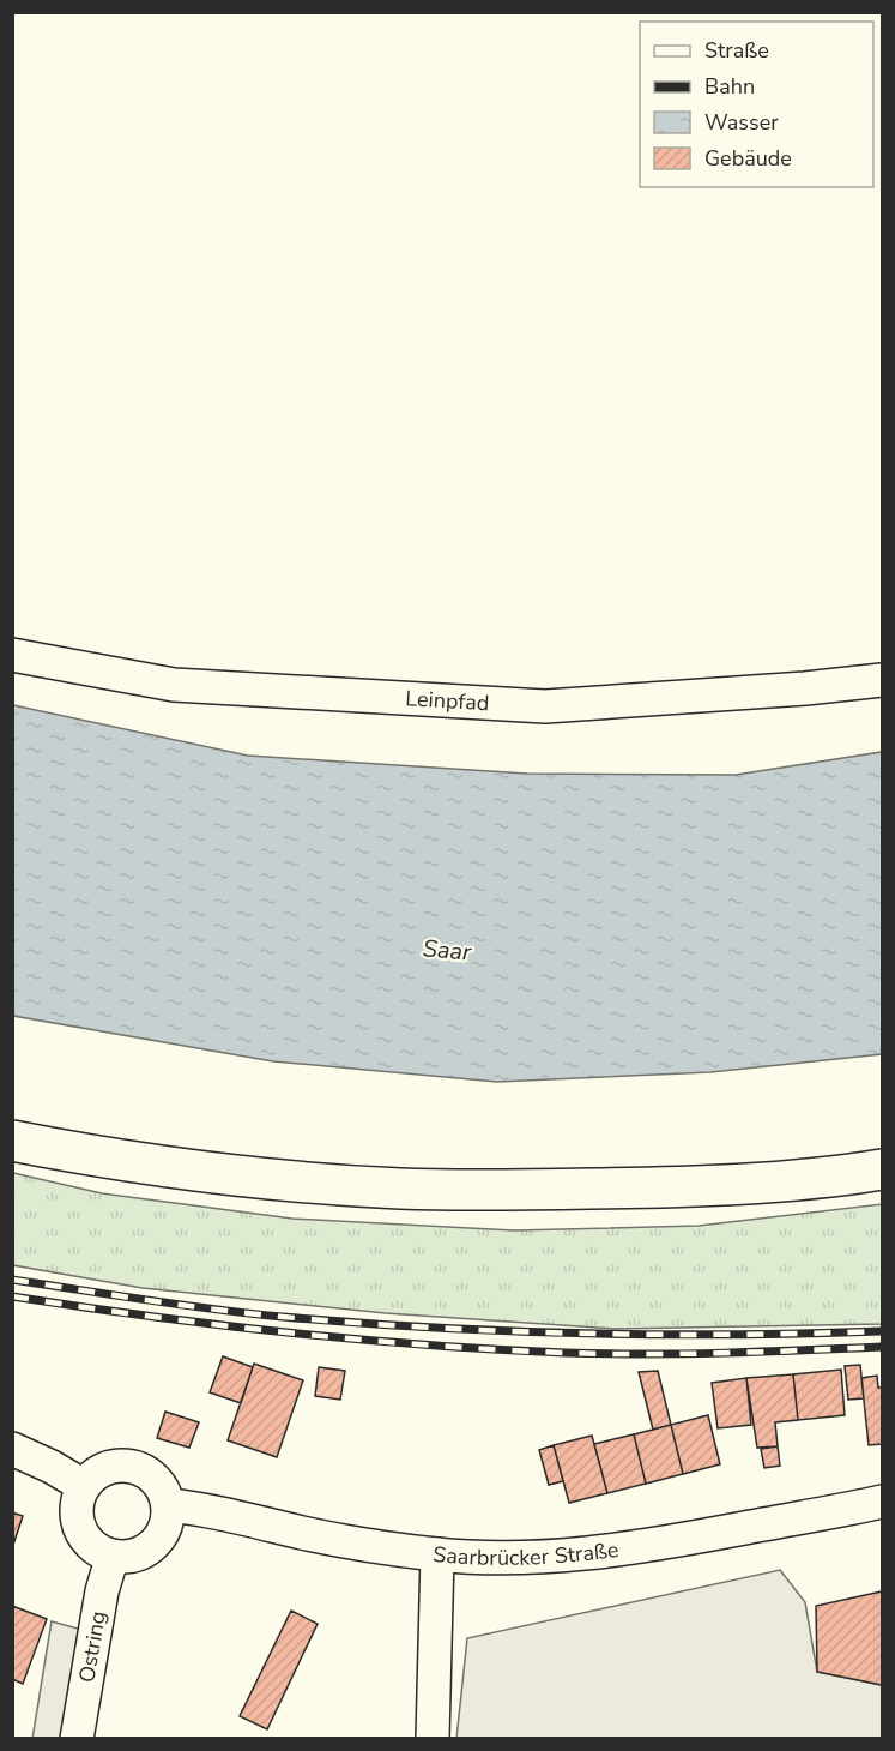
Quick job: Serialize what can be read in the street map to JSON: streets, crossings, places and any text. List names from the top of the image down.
{
  "streets": {
    "street": ["Leinpfad", "Saarbrücker Straße", "Ostring"]
  },
  "crossings": [
    ["Saarbrücker Straße", "Ostring"]
  ],
  "water": ["Saar"],
  "legend": [
    "Straße",
    "Bahn",
    "Wasser",
    "Gebäude"
  ]
}
